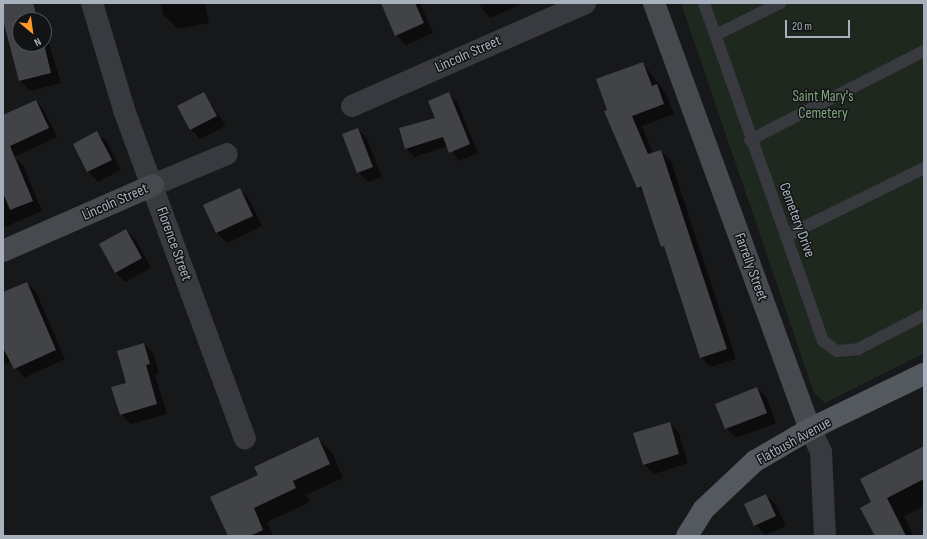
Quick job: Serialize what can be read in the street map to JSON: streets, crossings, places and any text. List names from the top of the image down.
{
  "streets": {
    "main road": ["Flatbush Avenue"],
    "street": ["Lincoln Street", "Florence Street", "Farrelly Street"],
    "lane": ["Cemetery Drive"]
  },
  "crossings": [
    ["Lincoln Street", "Florence Street"],
    ["Farrelly Street", "Flatbush Avenue"]
  ],
  "parks": ["Saint Mary's Cemetery"],
  "scale_bar": "20 m",
  "north": "bottom right"
}
